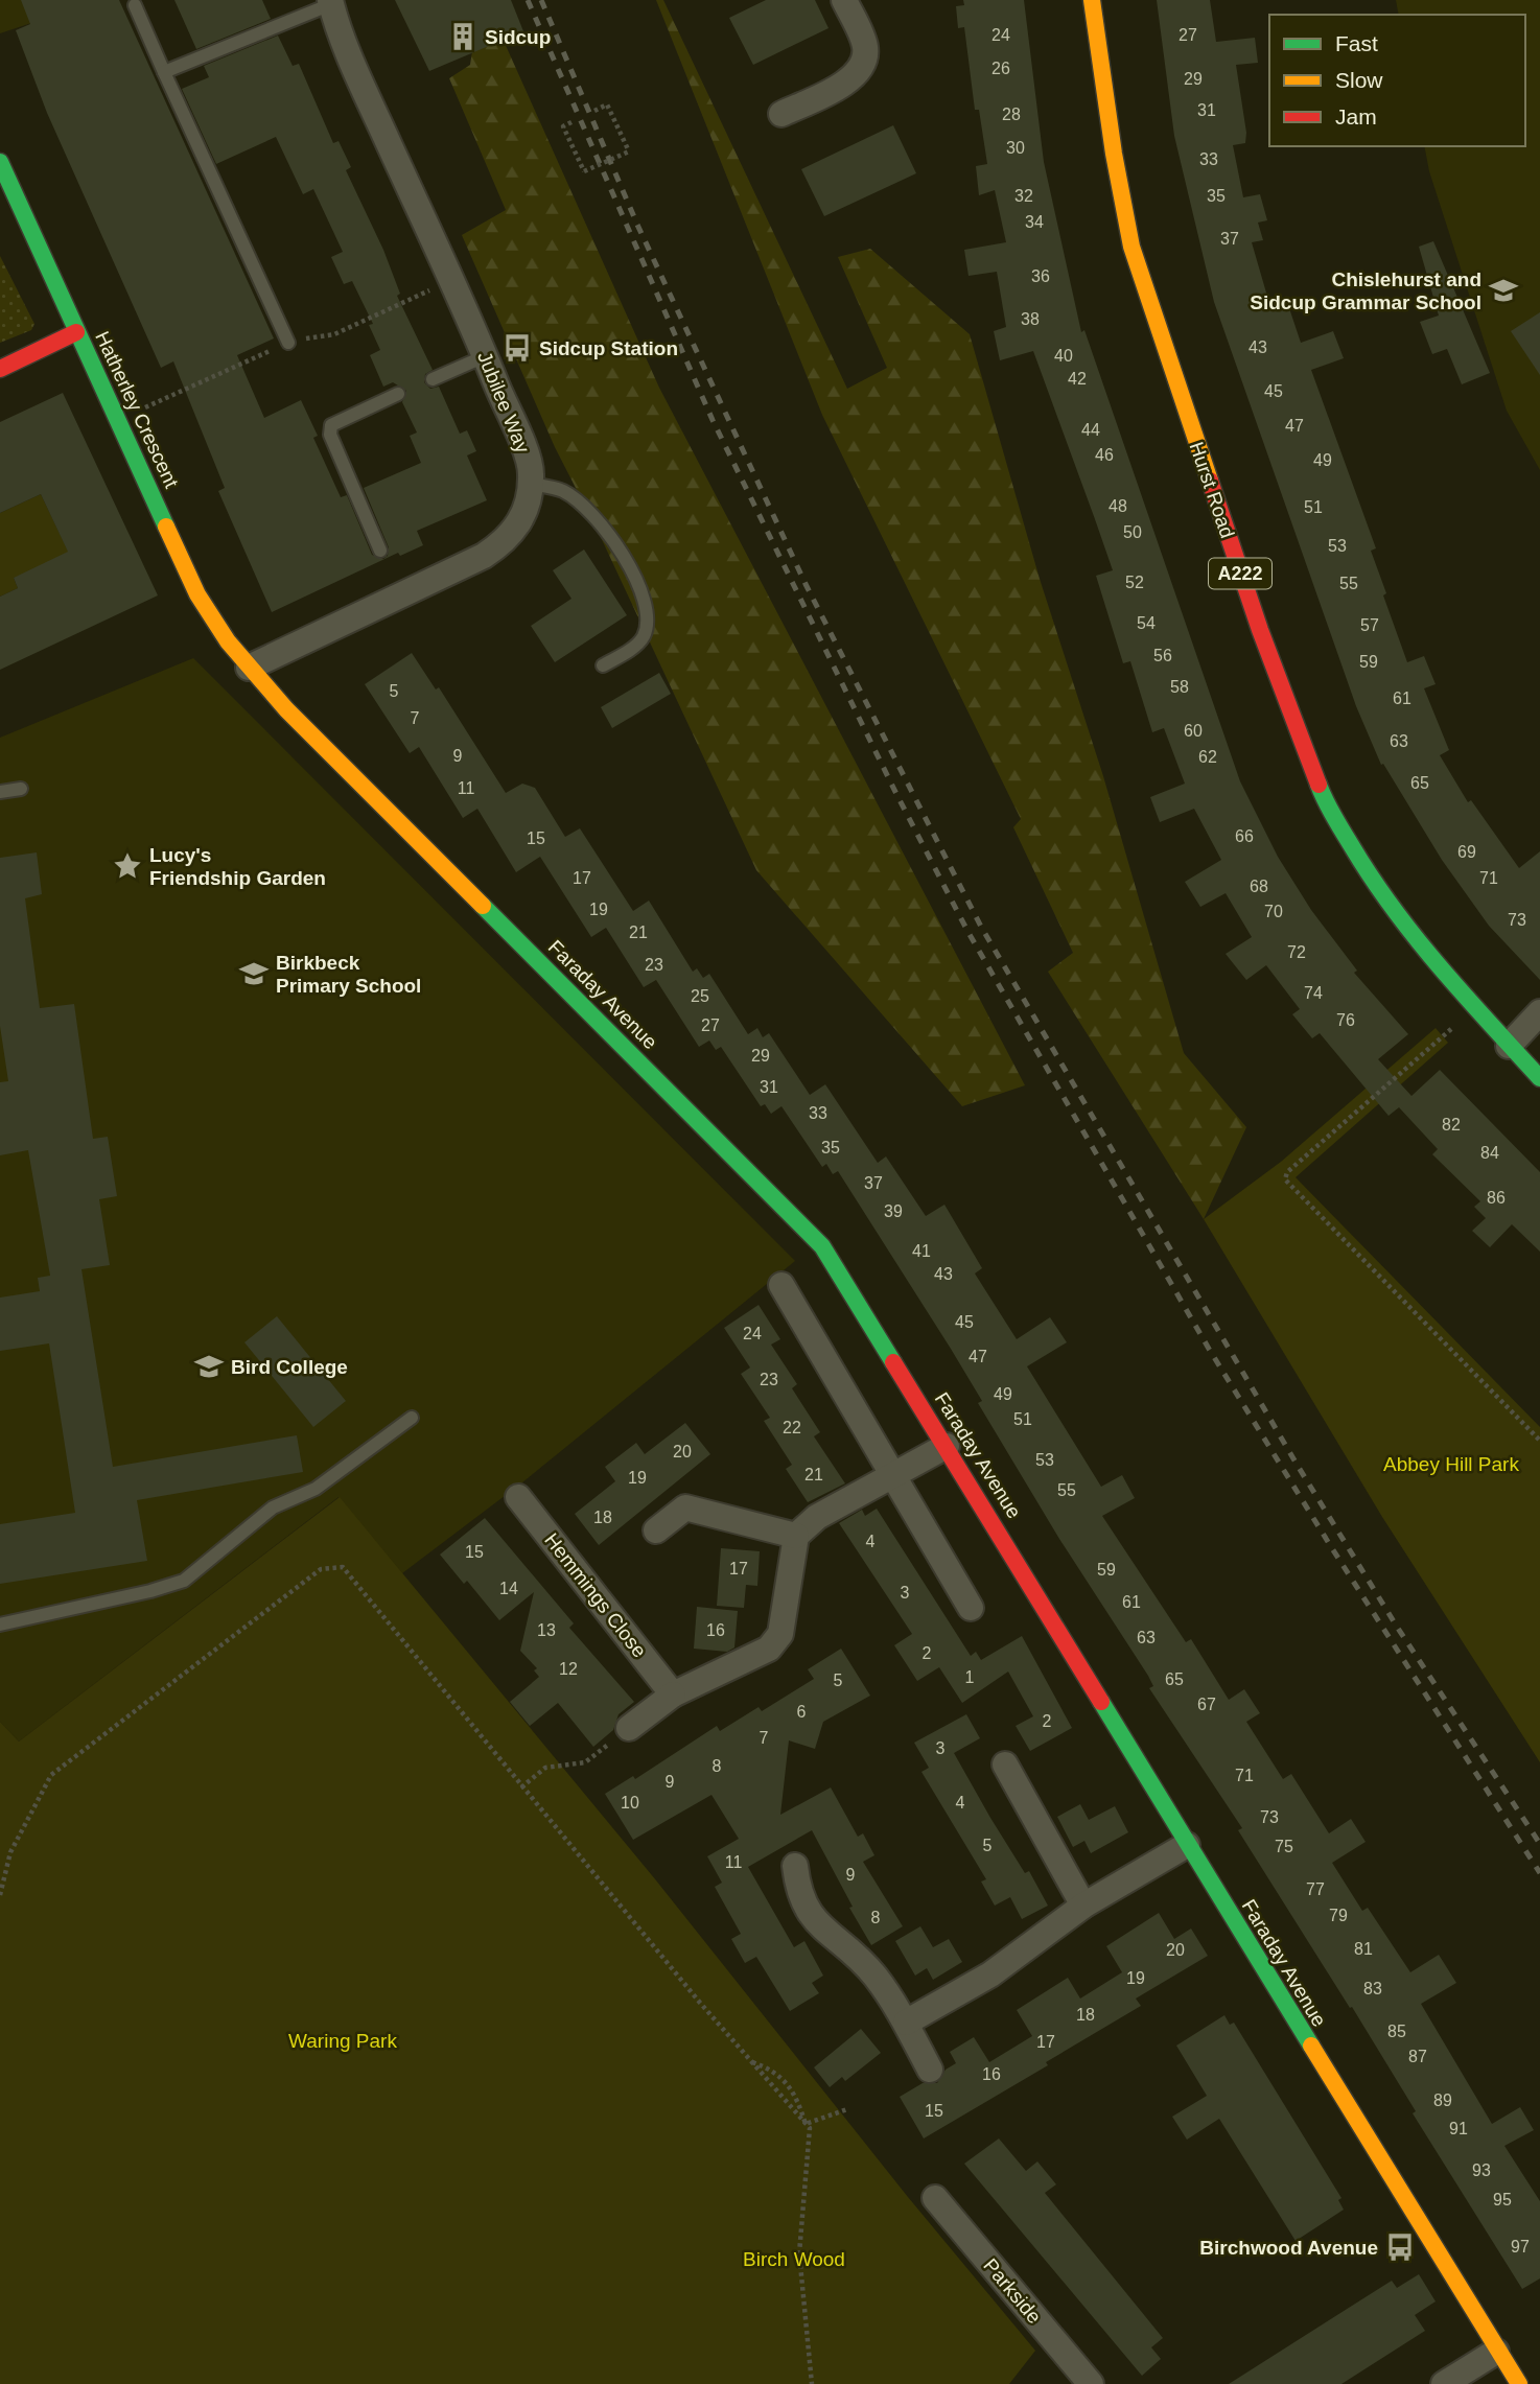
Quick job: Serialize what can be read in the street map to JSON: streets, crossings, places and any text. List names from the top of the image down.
{
  "streets": {
    "street": [
      "Jubilee Way",
      "Hatherley Crescent",
      "Hurst Road",
      "A222",
      "Faraday Avenue",
      "Hemmings Close",
      "Parkside"
    ]
  },
  "crossings": [
    ["Jubilee Way", "Hatherley Crescent"],
    ["Jubilee Way", "Faraday Avenue"],
    ["Hatherley Crescent", "Faraday Avenue"]
  ],
  "parks": ["Abbey Hill Park", "Waring Park", "Birch Wood"],
  "places": {
    "building": ["Sidcup"],
    "school or university": ["Chislehurst and Sidcup Grammar School", "Birkbeck Primary School", "Bird College"],
    "bus stop": ["Sidcup Station", "Birchwood Avenue"],
    "place": ["Lucy's Friendship Garden"]
  },
  "house_numbers": [
    "24",
    "27",
    "26",
    "29",
    "31",
    "28",
    "30",
    "33",
    "32",
    "35",
    "34",
    "37",
    "36",
    "38",
    "43",
    "40",
    "42",
    "45",
    "47",
    "44",
    "46",
    "49",
    "48",
    "51",
    "50",
    "53",
    "52",
    "55",
    "54",
    "57",
    "56",
    "59",
    "58",
    "5",
    "61",
    "7",
    "60",
    "63",
    "9",
    "62",
    "65",
    "11",
    "66",
    "15",
    "69",
    "17",
    "71",
    "68",
    "19",
    "70",
    "73",
    "21",
    "72",
    "23",
    "74",
    "25",
    "76",
    "27",
    "29",
    "31",
    "33",
    "82",
    "35",
    "84",
    "37",
    "86",
    "39",
    "41",
    "43",
    "45",
    "24",
    "47",
    "23",
    "49",
    "51",
    "22",
    "20",
    "53",
    "21",
    "19",
    "55",
    "18",
    "4",
    "15",
    "17",
    "59",
    "14",
    "3",
    "61",
    "13",
    "16",
    "63",
    "2",
    "12",
    "1",
    "65",
    "5",
    "67",
    "6",
    "2",
    "7",
    "3",
    "8",
    "71",
    "9",
    "10",
    "4",
    "73",
    "5",
    "75",
    "11",
    "9",
    "77",
    "79",
    "8",
    "81",
    "20",
    "19",
    "83",
    "18",
    "85",
    "17",
    "87",
    "16",
    "89",
    "15",
    "91",
    "93",
    "95",
    "97"
  ],
  "legend": ["Fast", "Slow", "Jam"]
}
